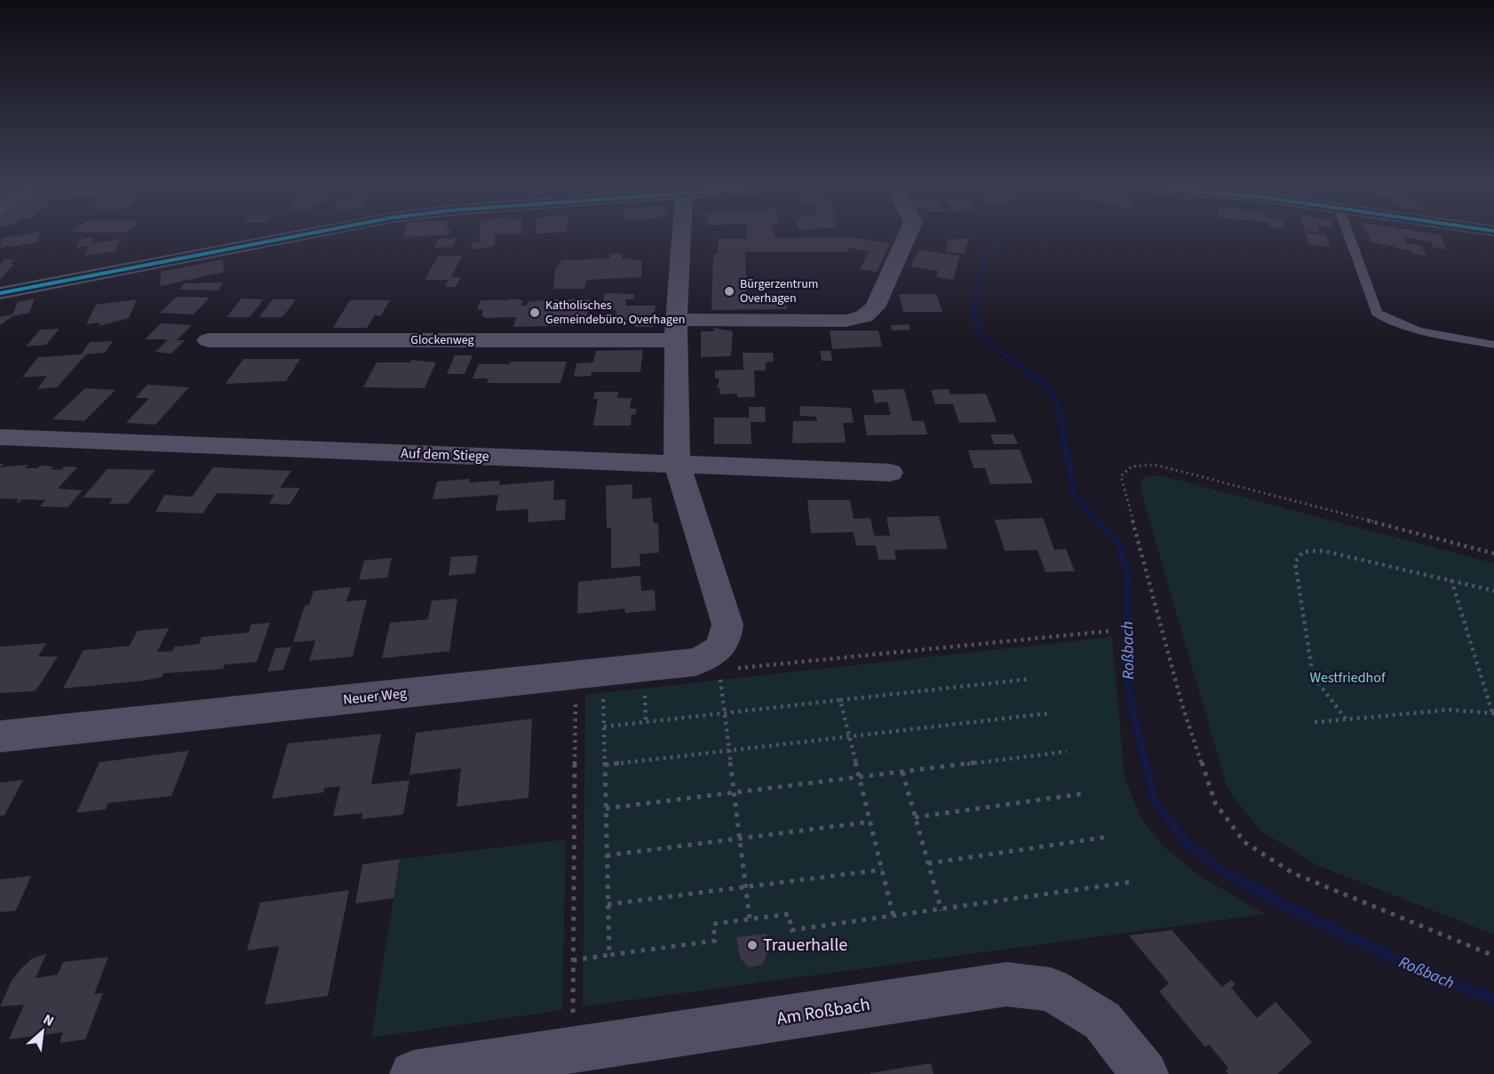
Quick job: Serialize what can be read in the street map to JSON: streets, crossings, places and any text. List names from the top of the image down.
{
  "streets": {
    "street": [
      "Glockenweg",
      "Auf dem Stiege",
      "Neuer Weg",
      "Am Roßbach"
    ]
  },
  "water": ["Roßbach"],
  "parks": ["Westfriedhof"],
  "places": ["Bürgerzentrum Overhagen", "Katholisches Gemeindebüro, Overhagen", "Trauerhalle"],
  "north": "top right"
}
